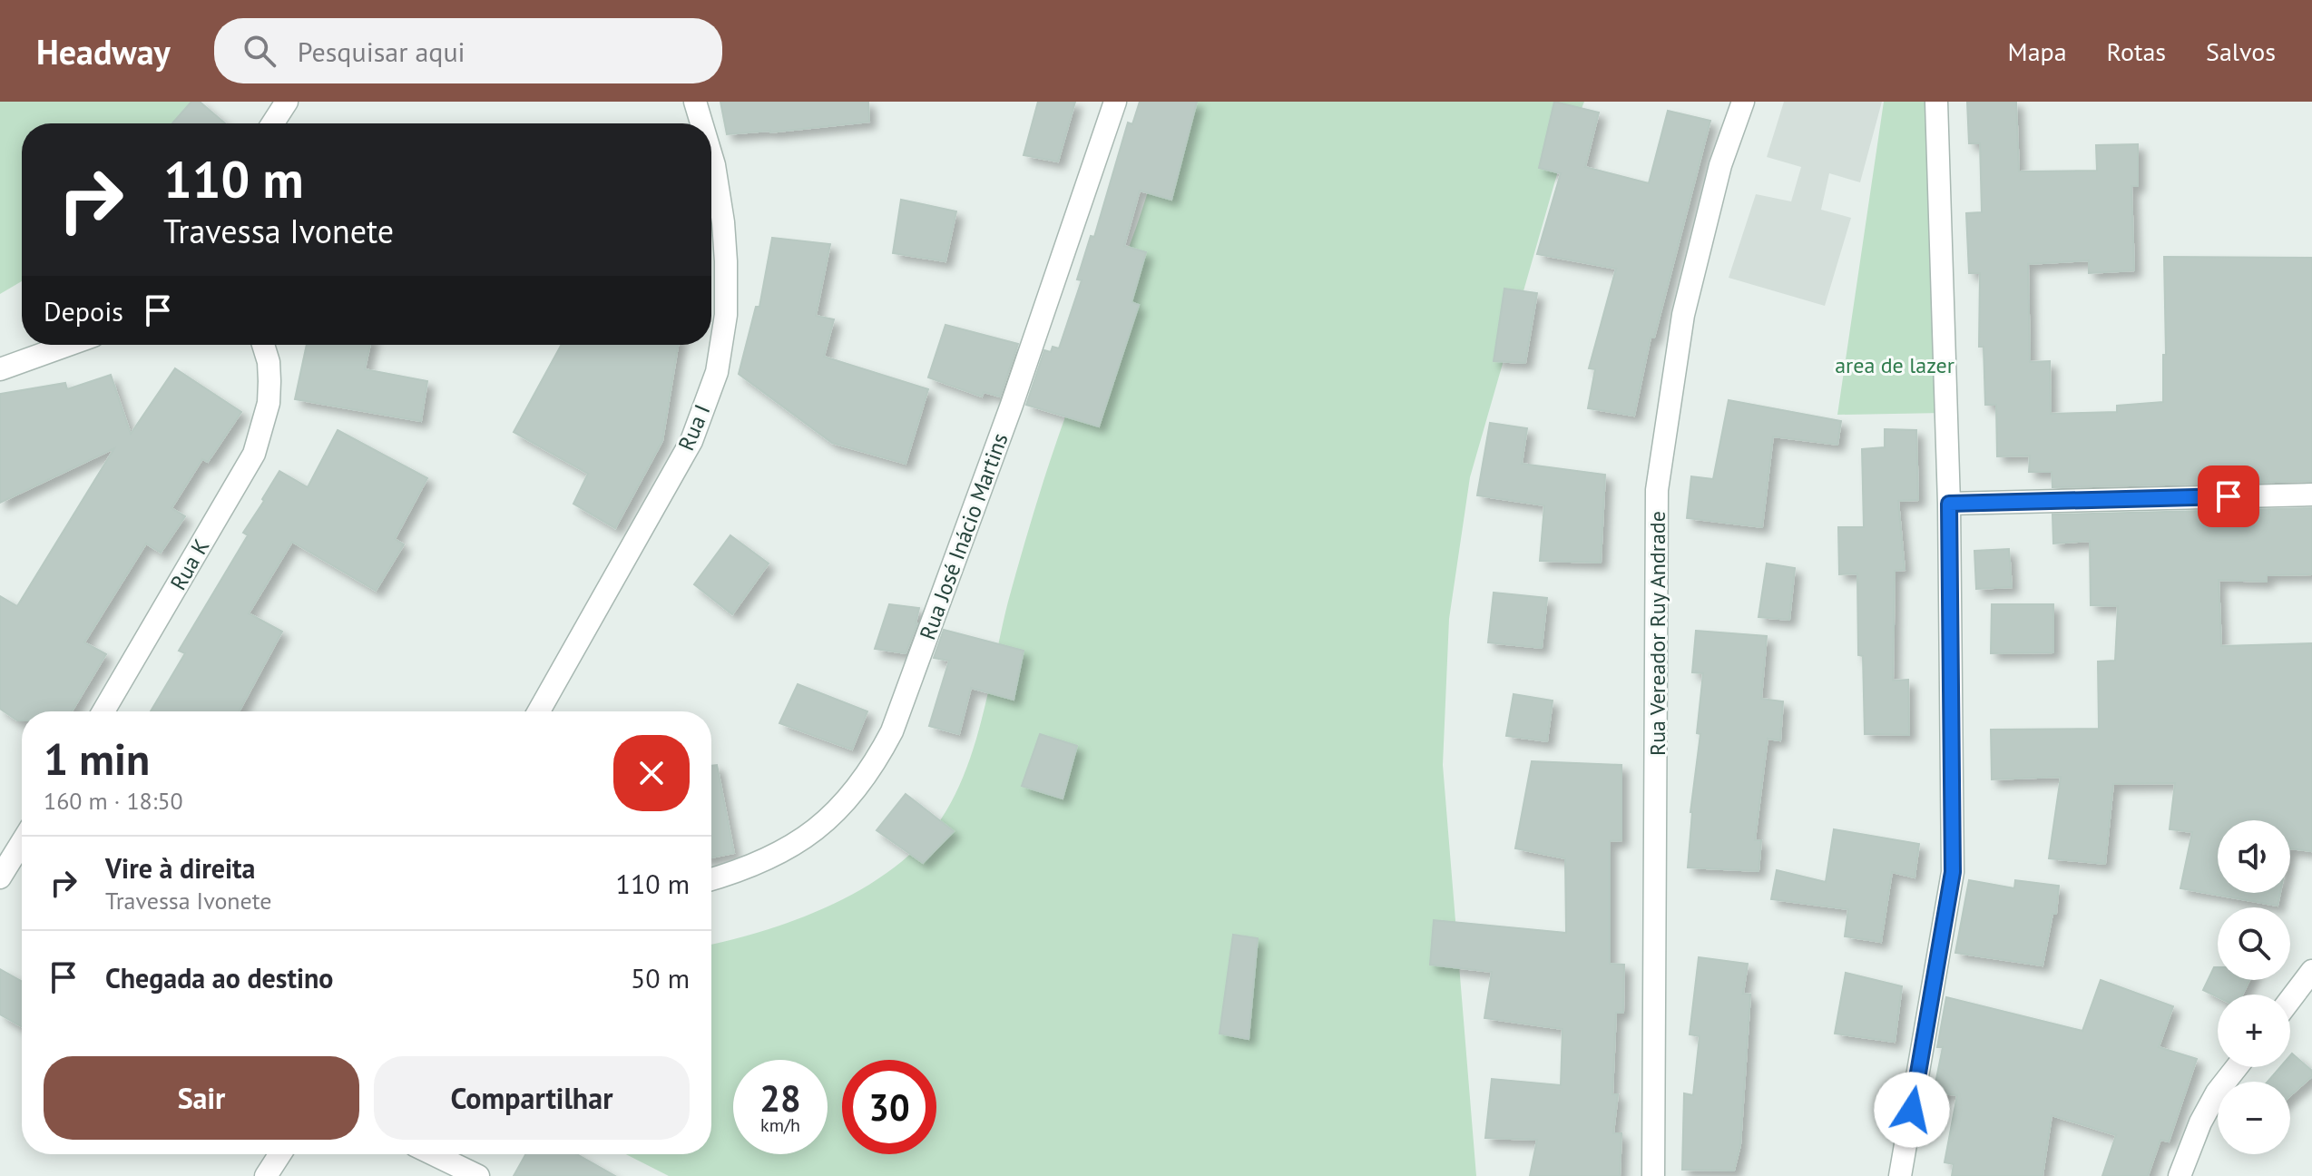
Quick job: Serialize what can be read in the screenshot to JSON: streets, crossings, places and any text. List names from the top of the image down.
{
  "streets": {
    "street": [
      "Rua I",
      "Rua José Inácio Martins",
      "Rua K",
      "Rua Vereador Ruy Andrade"
    ]
  },
  "parks": ["area de lazer"],
  "page": {
    "header": "Headway",
    "search": "Pesquisar aqui",
    "nav": ["Mapa", "Rotas", "Salvos"],
    "turn": ["110 m", "Travessa Ivonete"],
    "then": "Depois",
    "heading": ["1 min", "160 m · 18:50"],
    "map_buttons": ["+", "−"],
    "list": [
      {
        "name": "Vire à direita",
        "note": "Travessa Ivonete",
        "value": "110 m"
      },
      {
        "name": "Chegada ao destino",
        "value": "50 m"
      }
    ],
    "buttons": ["Sair", "Compartilhar"],
    "speed": "28 km/h",
    "limit": "30"
  }
}
